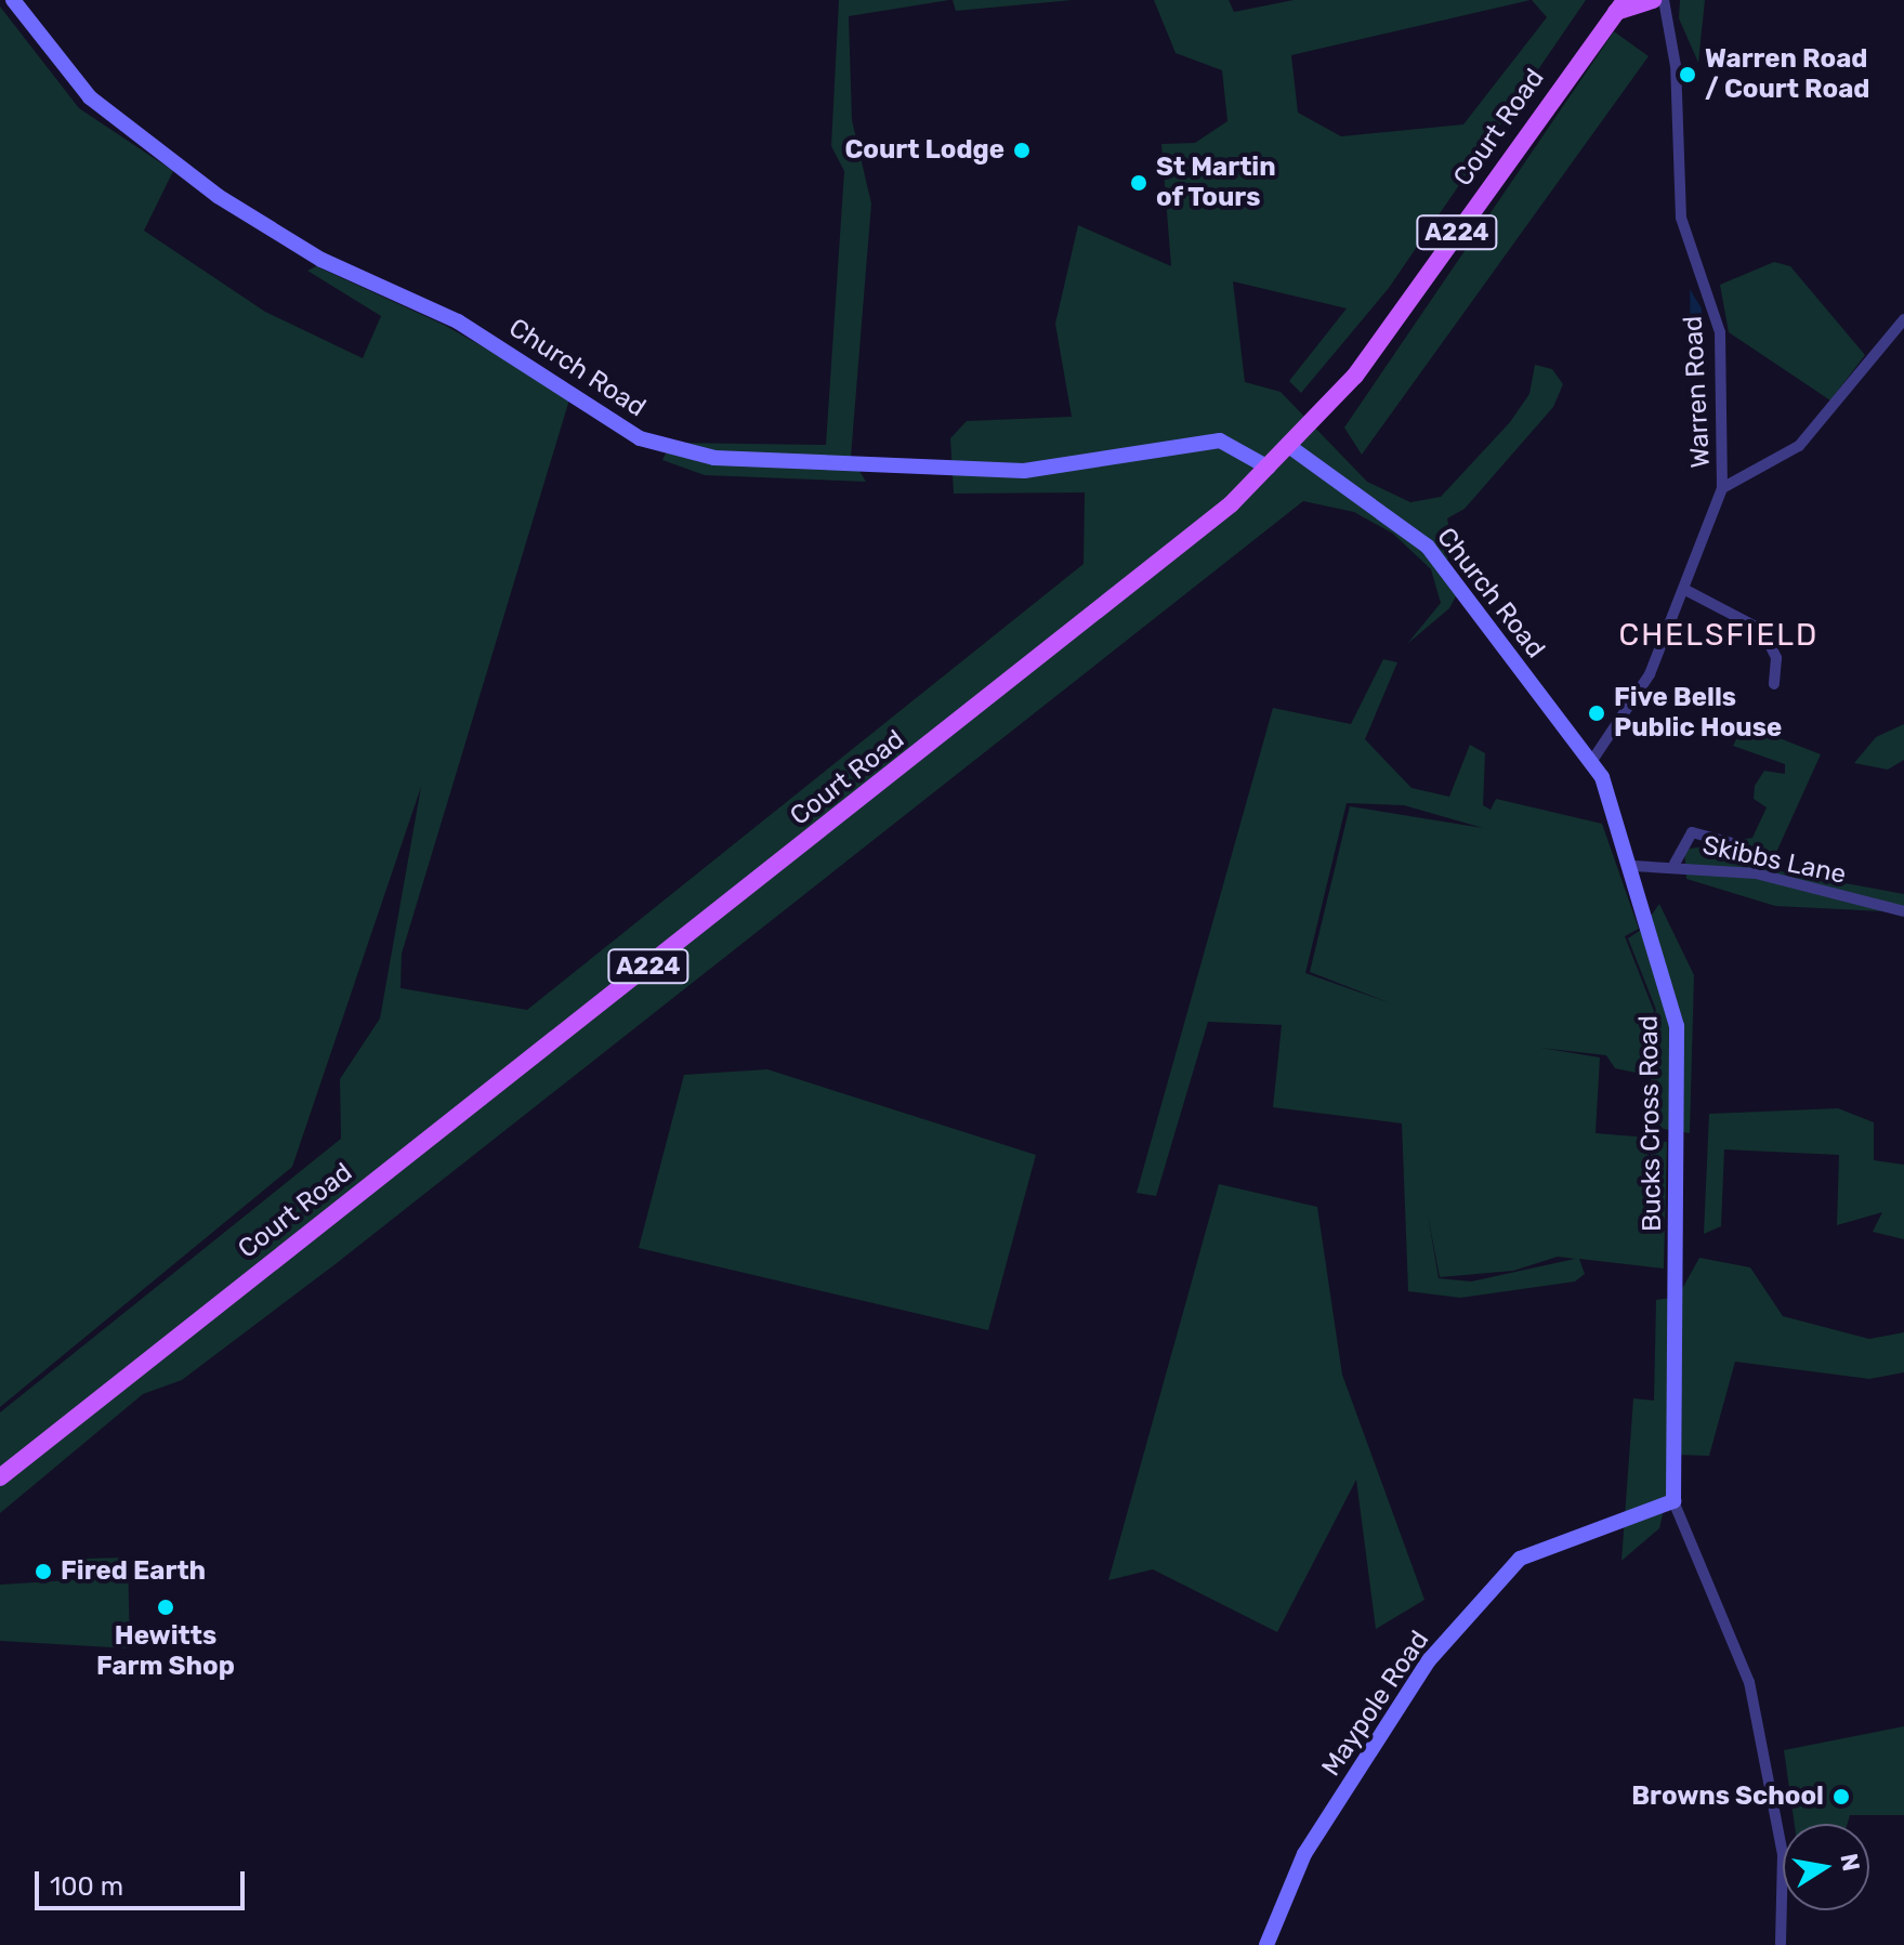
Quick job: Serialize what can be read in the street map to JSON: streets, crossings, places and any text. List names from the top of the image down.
{
  "streets": {
    "main road": ["Court Road", "A224"],
    "street": [
      "Church Road",
      "Warren Road",
      "Skibbs Lane",
      "Bucks Cross Road",
      "Maypole Road"
    ]
  },
  "crossings": [
    ["Court Road", "Church Road"],
    ["Church Road", "Warren Road"],
    ["Church Road", "Bucks Cross Road"],
    ["Warren Road", "Bucks Cross Road"],
    ["Skibbs Lane", "Bucks Cross Road"],
    ["Bucks Cross Road", "Maypole Road"]
  ],
  "districts": ["CHELSFIELD"],
  "places": [
    "Warren Road / Court Road",
    "Court Lodge",
    "St Martin of Tours",
    "Five Bells Public House",
    "Fired Earth",
    "Hewitts Farm Shop",
    "Browns School"
  ],
  "scale_bar": "100 m",
  "north": "right"
}
